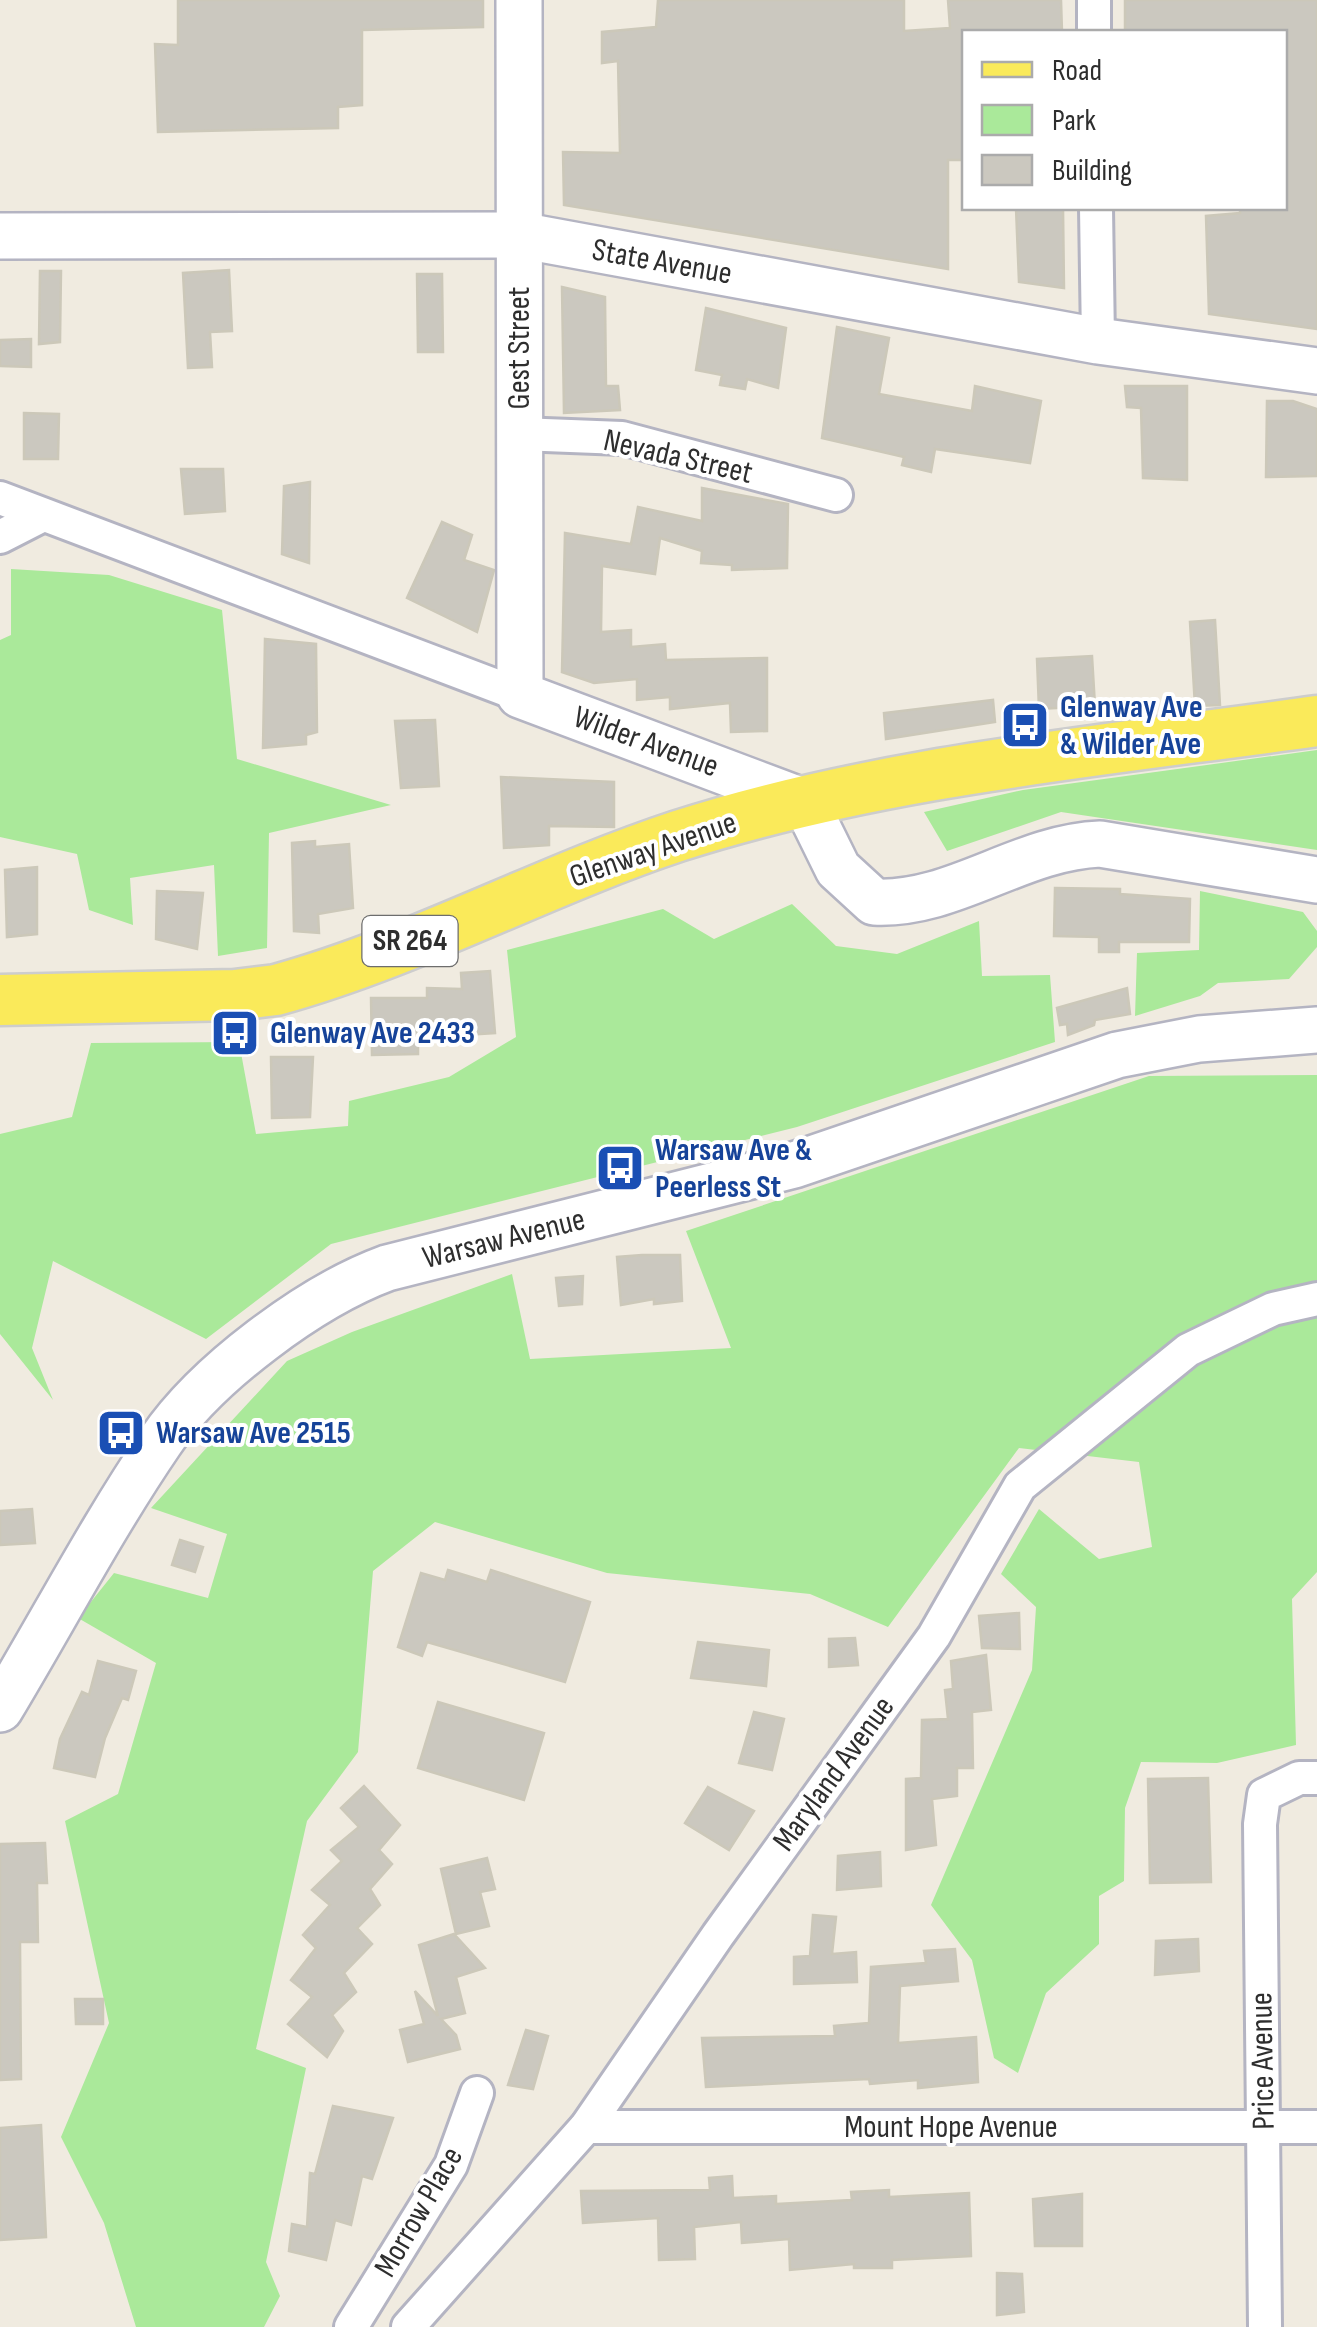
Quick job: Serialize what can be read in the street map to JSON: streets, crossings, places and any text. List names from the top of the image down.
{
  "streets": {
    "main road": [
      "State Avenue",
      "Gest Street",
      "Wilder Avenue",
      "Glenway Avenue",
      "SR 264",
      "Warsaw Avenue"
    ],
    "street": [
      "Nevada Street",
      "Maryland Avenue",
      "Price Avenue",
      "Mount Hope Avenue",
      "Morrow Place"
    ]
  },
  "crossings": [
    ["State Avenue", "Gest Street"],
    ["Gest Street", "Nevada Street"],
    ["Gest Street", "Wilder Avenue"],
    ["Wilder Avenue", "Glenway Avenue"],
    ["Maryland Avenue", "Mount Hope Avenue"],
    ["Price Avenue", "Mount Hope Avenue"]
  ],
  "places": {
    "bus stop": [
      "Glenway Ave & Wilder Ave",
      "Glenway Ave 2433",
      "Warsaw Ave & Peerless St",
      "Warsaw Ave 2515"
    ]
  },
  "legend": ["Road", "Park", "Building"]
}
